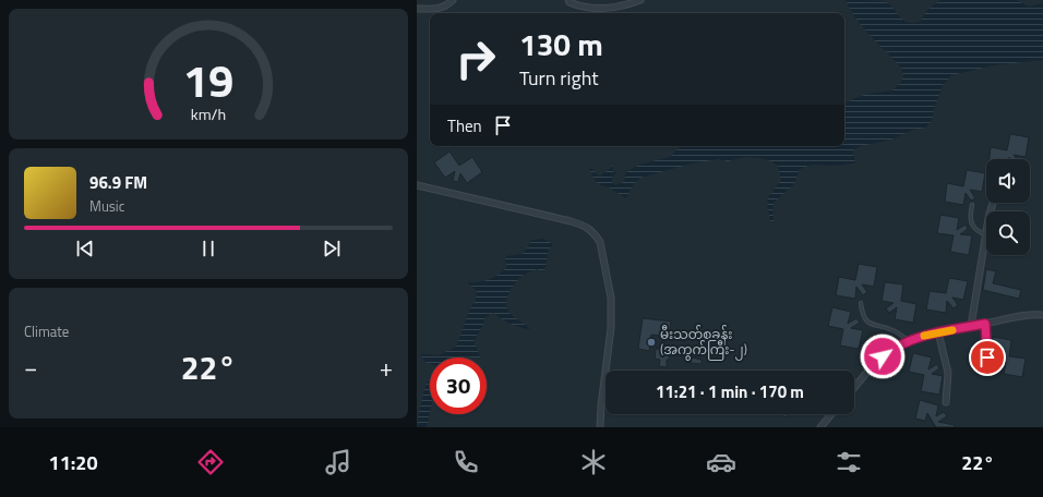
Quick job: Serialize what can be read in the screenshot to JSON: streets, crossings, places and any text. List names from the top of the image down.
{
  "places": ["မီးသတ်စခန်း (အကွက်ကြီး-၂)"],
  "page": {
    "turn": ["130 m", "Turn right"],
    "then": "Then",
    "song": ["96.9 FM", "Music"],
    "tile": "Climate",
    "heat": ["−", "22°", "+"],
    "limit": "30",
    "trip": "11:21 · 1 min · 170 m",
    "tabs": ["11:20", "22°"],
    "gauge": ["19", "km/h"]
  }
}
